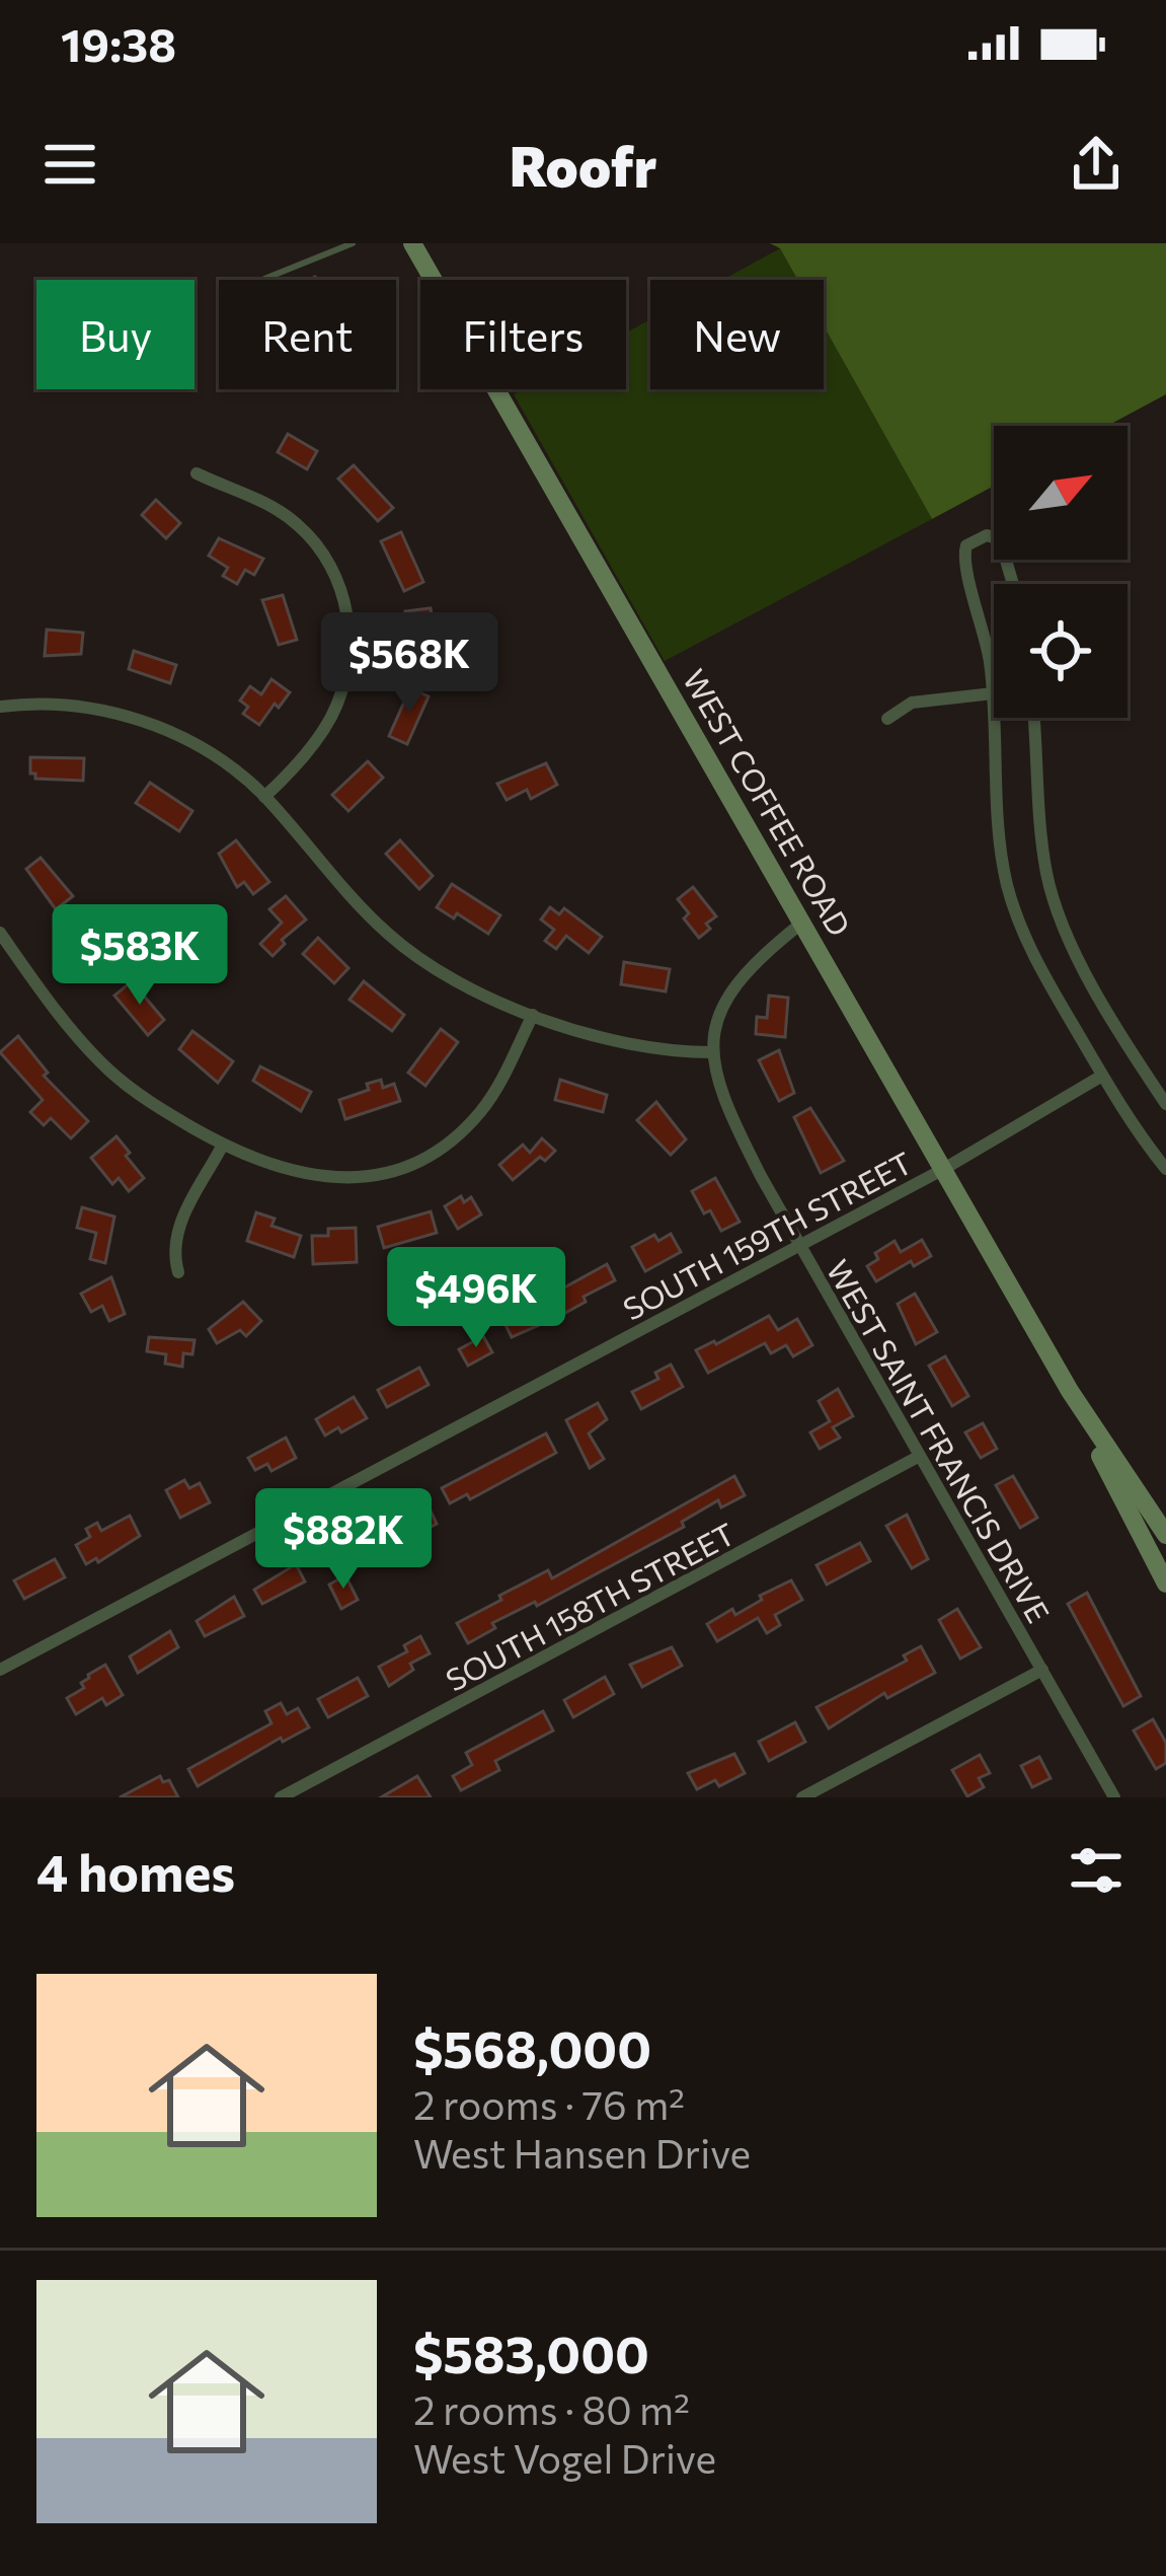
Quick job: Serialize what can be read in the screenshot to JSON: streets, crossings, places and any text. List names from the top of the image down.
{
  "streets": {
    "street": [
      "WEST COFFEE ROAD",
      "SOUTH 159TH STREET",
      "WEST SAINT FRANCIS DRIVE",
      "SOUTH 158TH STREET"
    ]
  },
  "crossings": [
    ["WEST COFFEE ROAD", "SOUTH 159TH STREET"],
    ["SOUTH 159TH STREET", "WEST SAINT FRANCIS DRIVE"],
    ["WEST SAINT FRANCIS DRIVE", "SOUTH 158TH STREET"]
  ],
  "north": "top right",
  "page": {
    "status": "19:38",
    "header": "Roofr",
    "chip": [
      "Buy",
      "Rent",
      "Filters",
      "New"
    ],
    "price": [
      "$568K",
      "$583K",
      "$496K",
      "$882K"
    ],
    "heading": "4 homes",
    "list": [
      {
        "name": "$568,000",
        "note": "2 rooms · 76 m² · West Hansen Drive"
      },
      {
        "name": "$583,000",
        "note": "2 rooms · 80 m² · West Vogel Drive"
      }
    ]
  }
}
